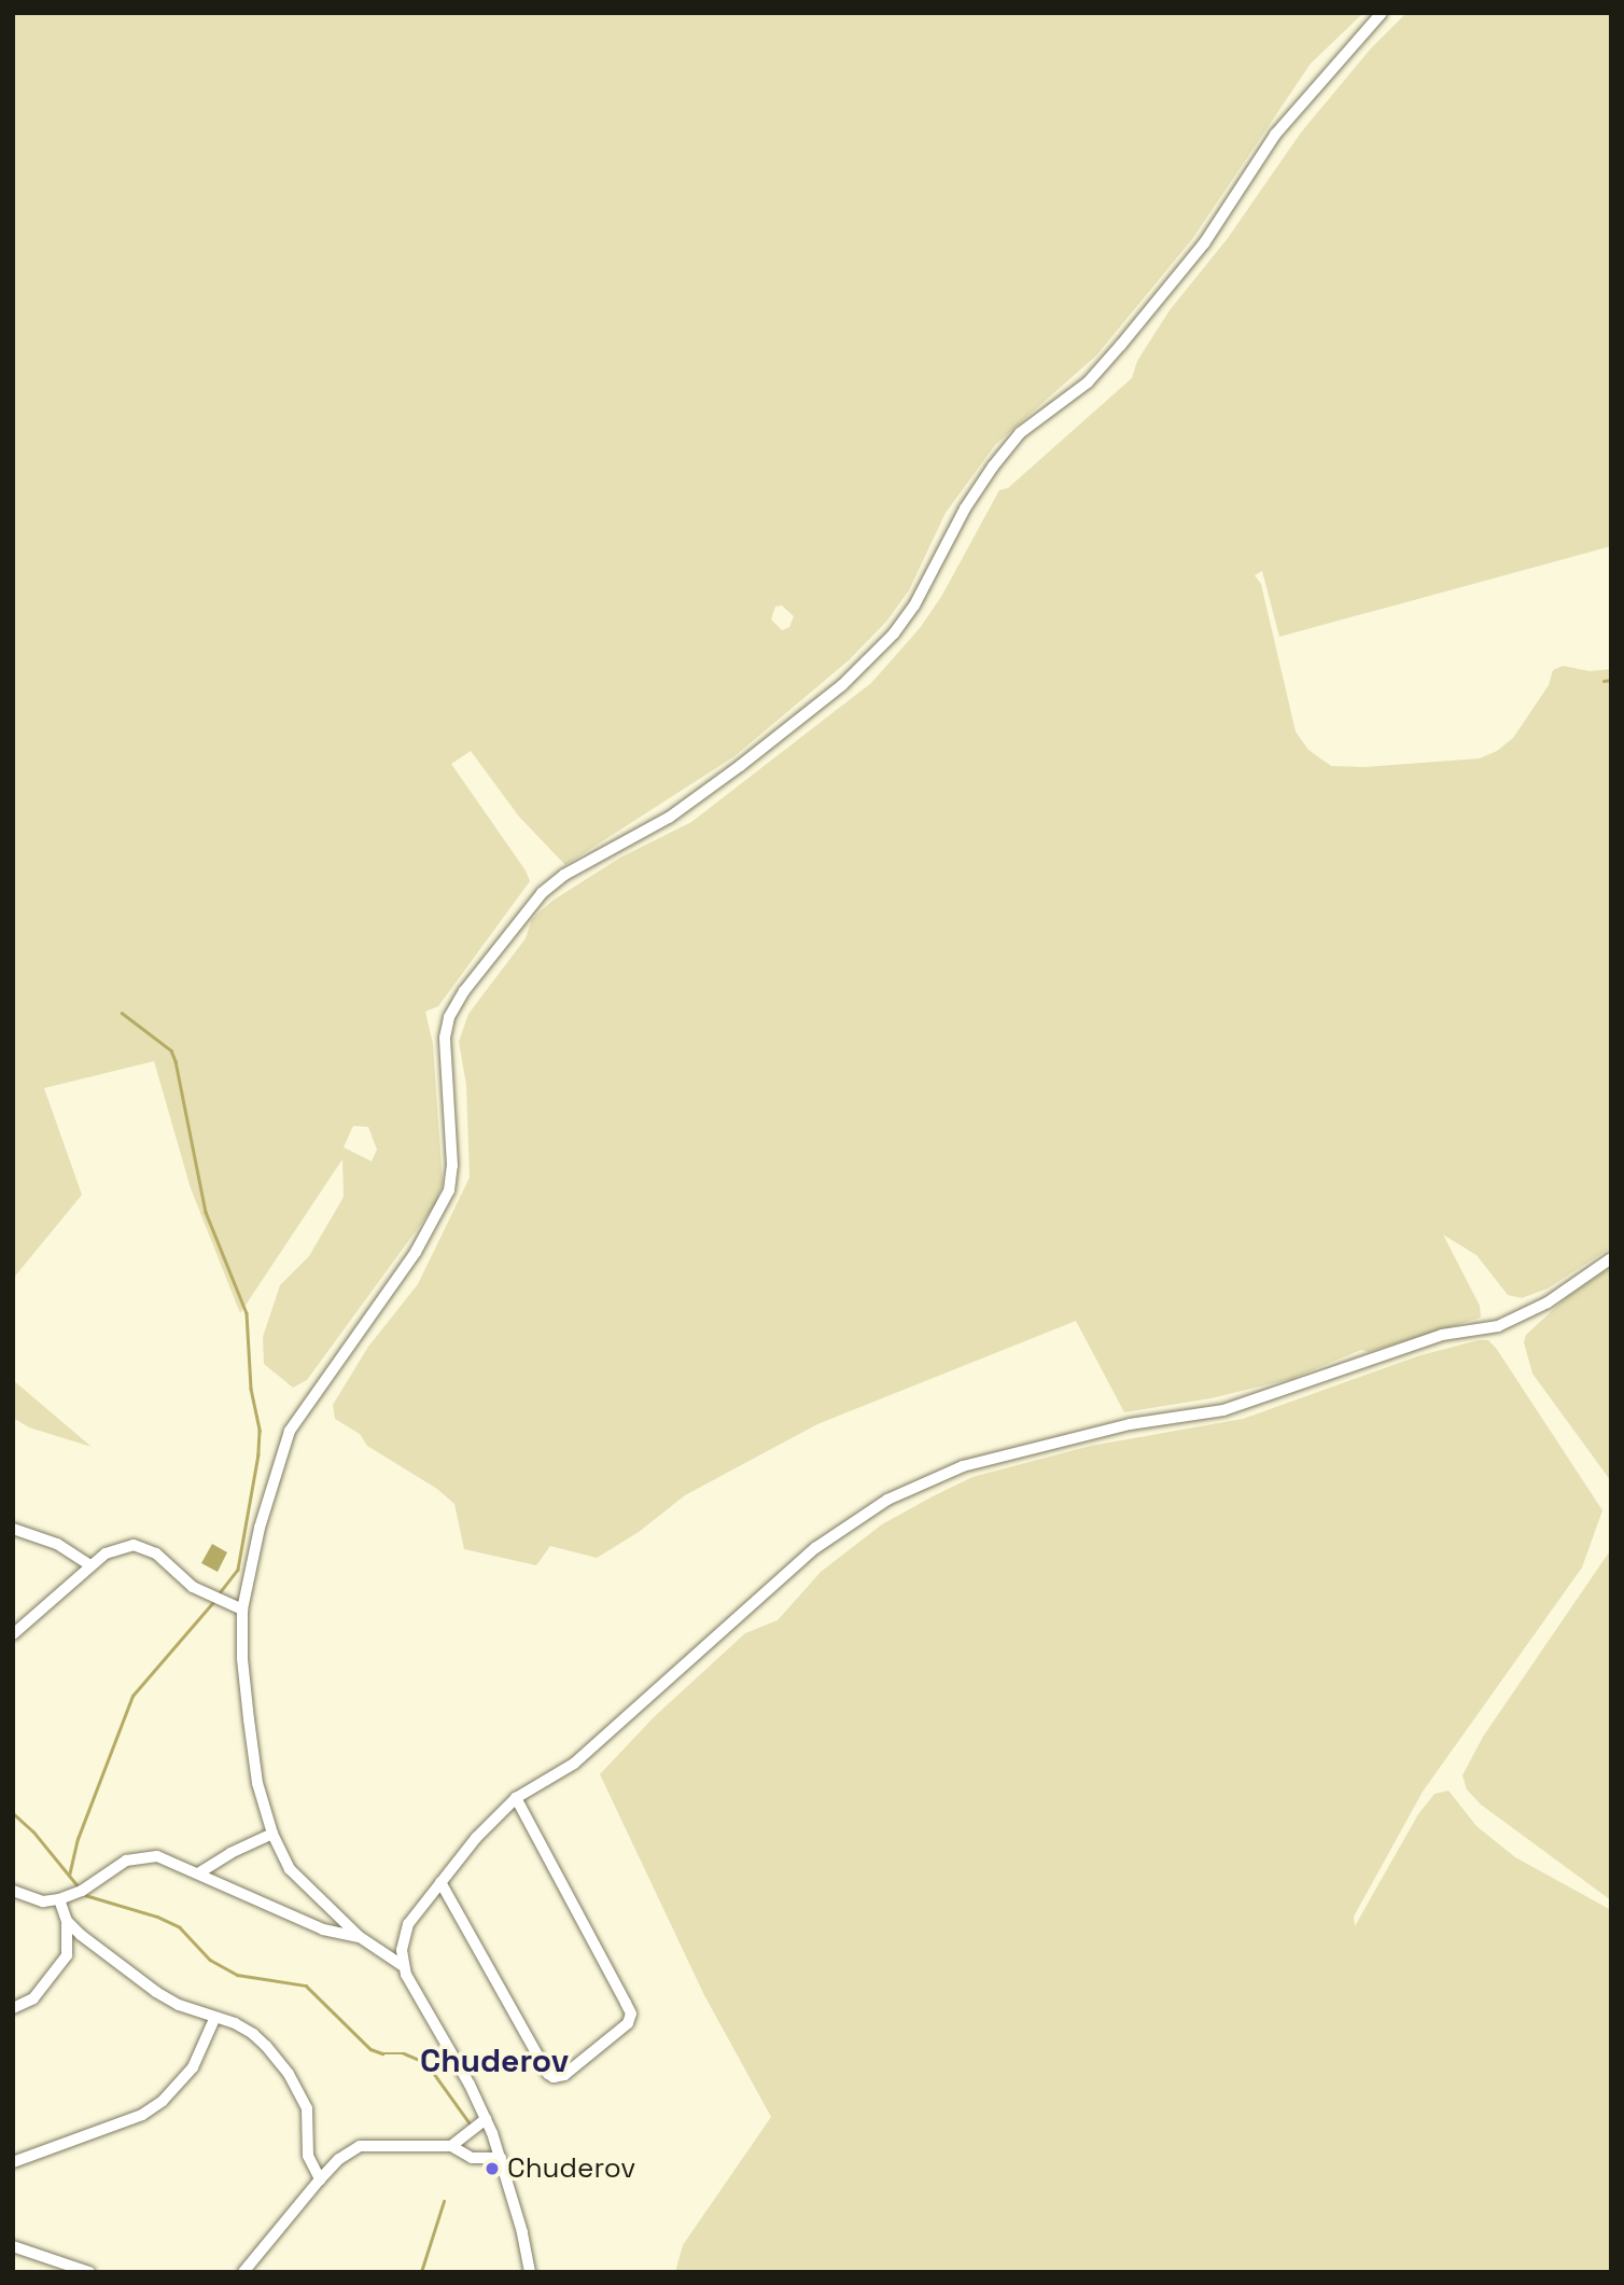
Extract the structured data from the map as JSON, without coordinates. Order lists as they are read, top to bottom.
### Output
{
  "districts": ["Chuderov"],
  "places": ["Chuderov"]
}
